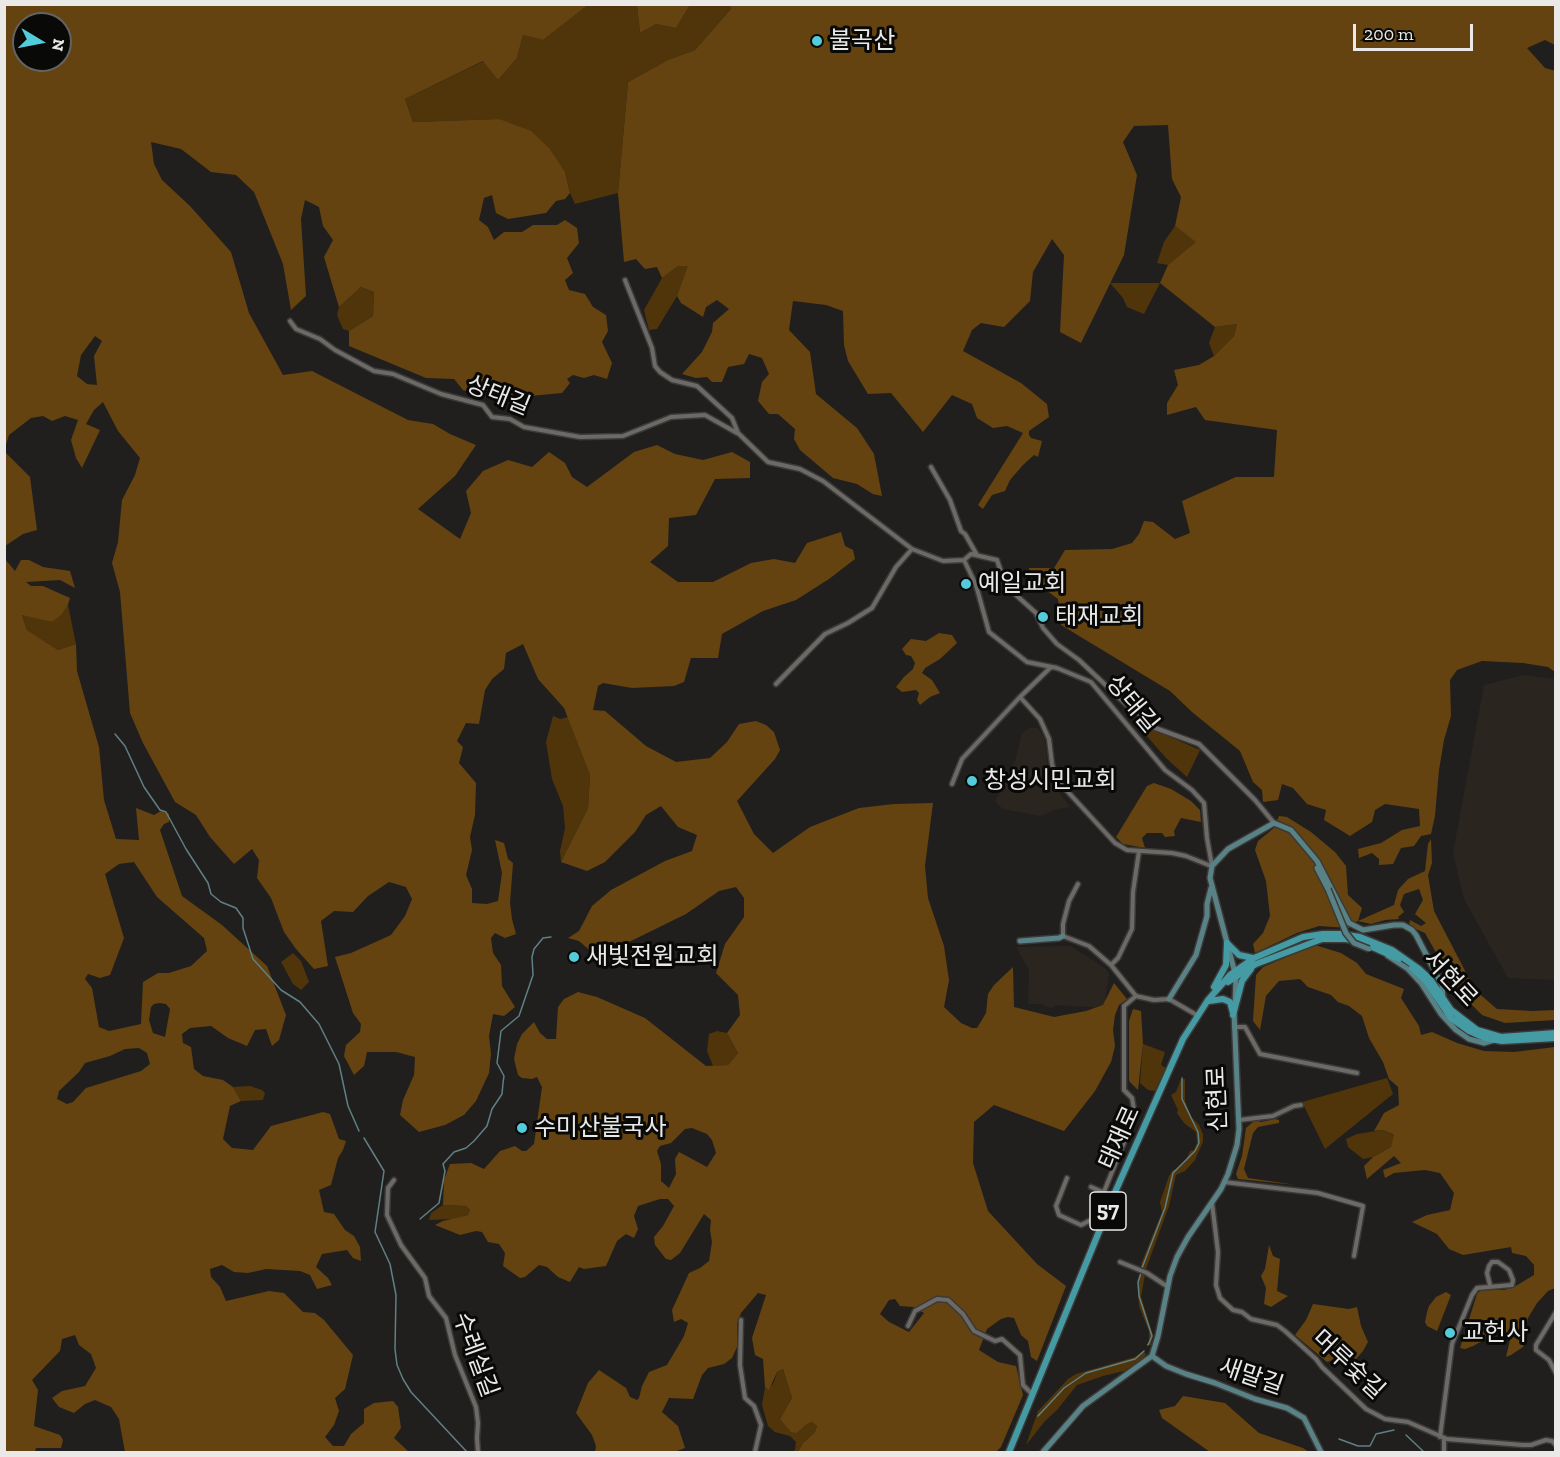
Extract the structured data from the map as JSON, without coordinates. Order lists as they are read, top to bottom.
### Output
{
  "streets": {
    "main road": [
      "서현로",
      "신현로",
      "태재로",
      "57",
      "새말길"
    ],
    "street": ["상태길", "수레실길", "머루숯길"]
  },
  "crossings": [
    ["상태길", "신현로"],
    ["서현로", "신현로"],
    ["서현로", "태재로"],
    ["신현로", "머루숯길"],
    ["신현로", "새말길"]
  ],
  "places": [
    "불곡산",
    "예일교회",
    "태재교회",
    "창성시민교회",
    "새빛전원교회",
    "수미산불국사",
    "교헌사"
  ],
  "scale_bar": "200 m",
  "north": "right"
}
